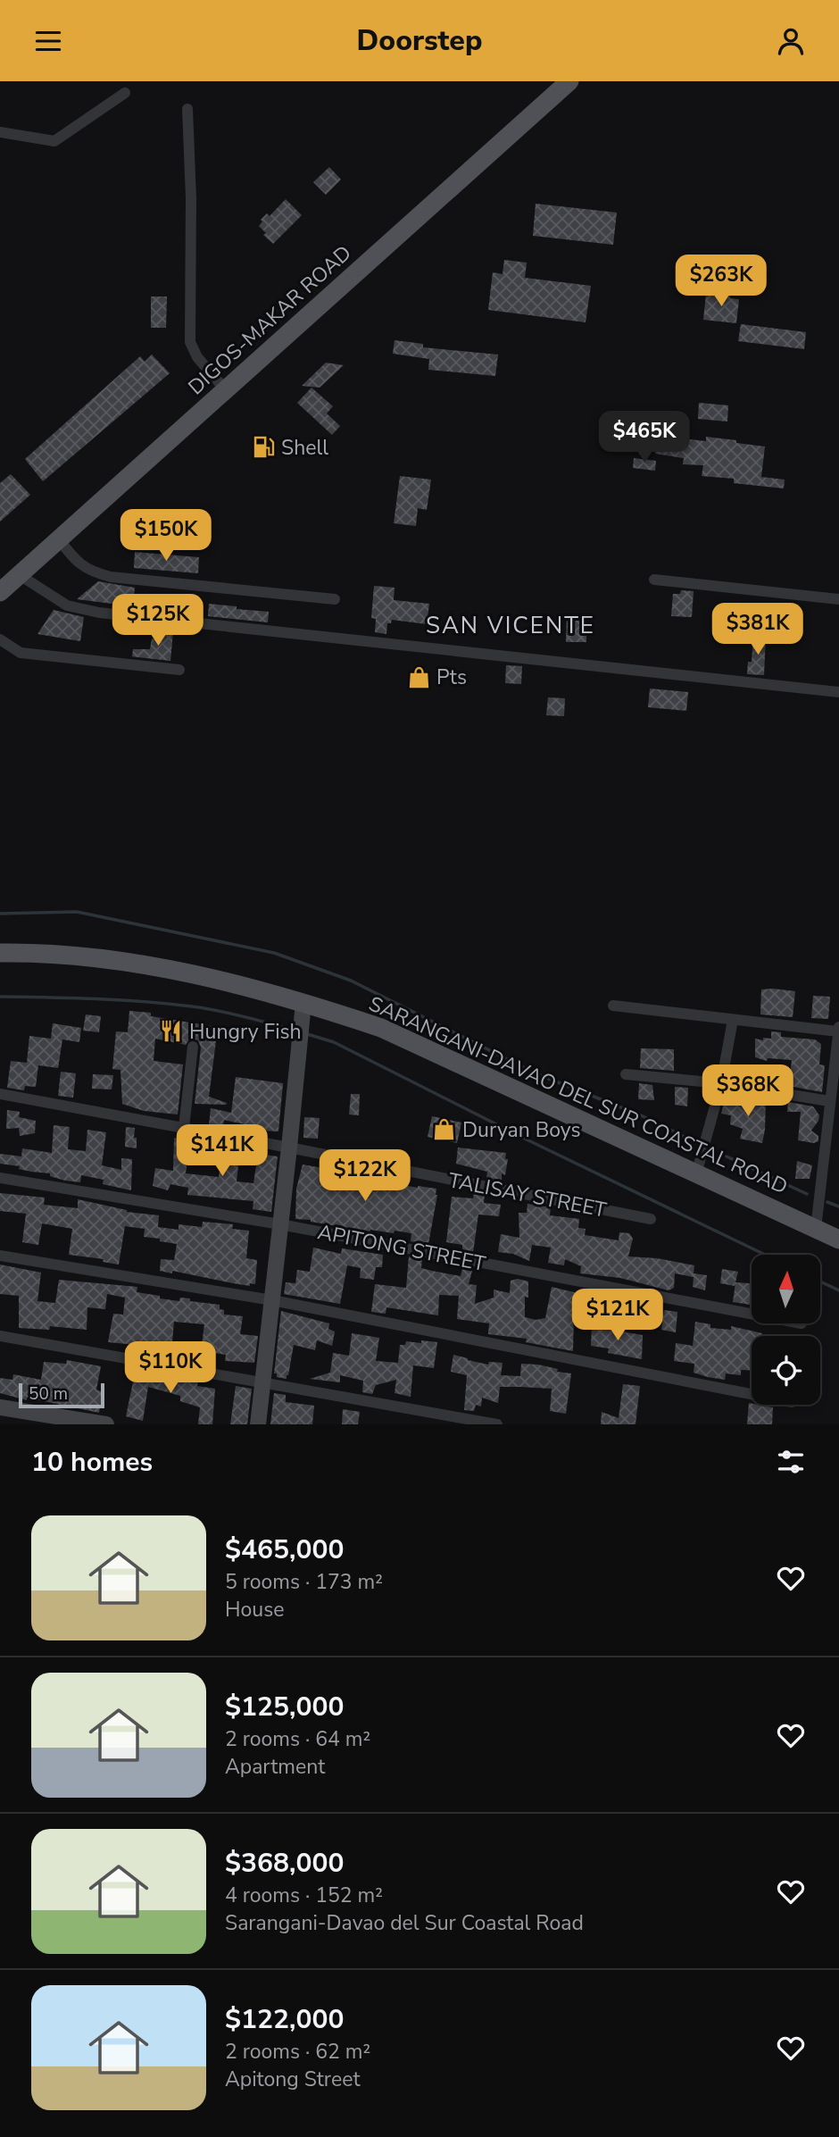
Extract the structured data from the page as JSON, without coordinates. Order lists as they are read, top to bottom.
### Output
{
  "streets": {
    "main road": ["DIGOS-MAKAR ROAD", "SARANGANI-DAVAO DEL SUR COASTAL ROAD"],
    "street": ["TALISAY STREET", "APITONG STREET"]
  },
  "districts": ["SAN VICENTE"],
  "places": {
    "fuel station": ["Shell"],
    "shop": ["Pts", "Duryan Boys"],
    "restaurant": ["Hungry Fish"]
  },
  "scale_bar": "50 m",
  "north": "top",
  "page": {
    "header": "Doorstep",
    "price": [
      "$263K",
      "$465K",
      "$150K",
      "$125K",
      "$381K",
      "$368K",
      "$141K",
      "$122K",
      "$121K",
      "$110K"
    ],
    "scale": "50 m",
    "heading": "10 homes",
    "list": [
      {
        "name": "$465,000",
        "note": "5 rooms · 173 m² · House"
      },
      {
        "name": "$125,000",
        "note": "2 rooms · 64 m² · Apartment"
      },
      {
        "name": "$368,000",
        "note": "4 rooms · 152 m² · Sarangani-Davao del Sur Coastal Road"
      },
      {
        "name": "$122,000",
        "note": "2 rooms · 62 m² · Apitong Street"
      }
    ]
  }
}
